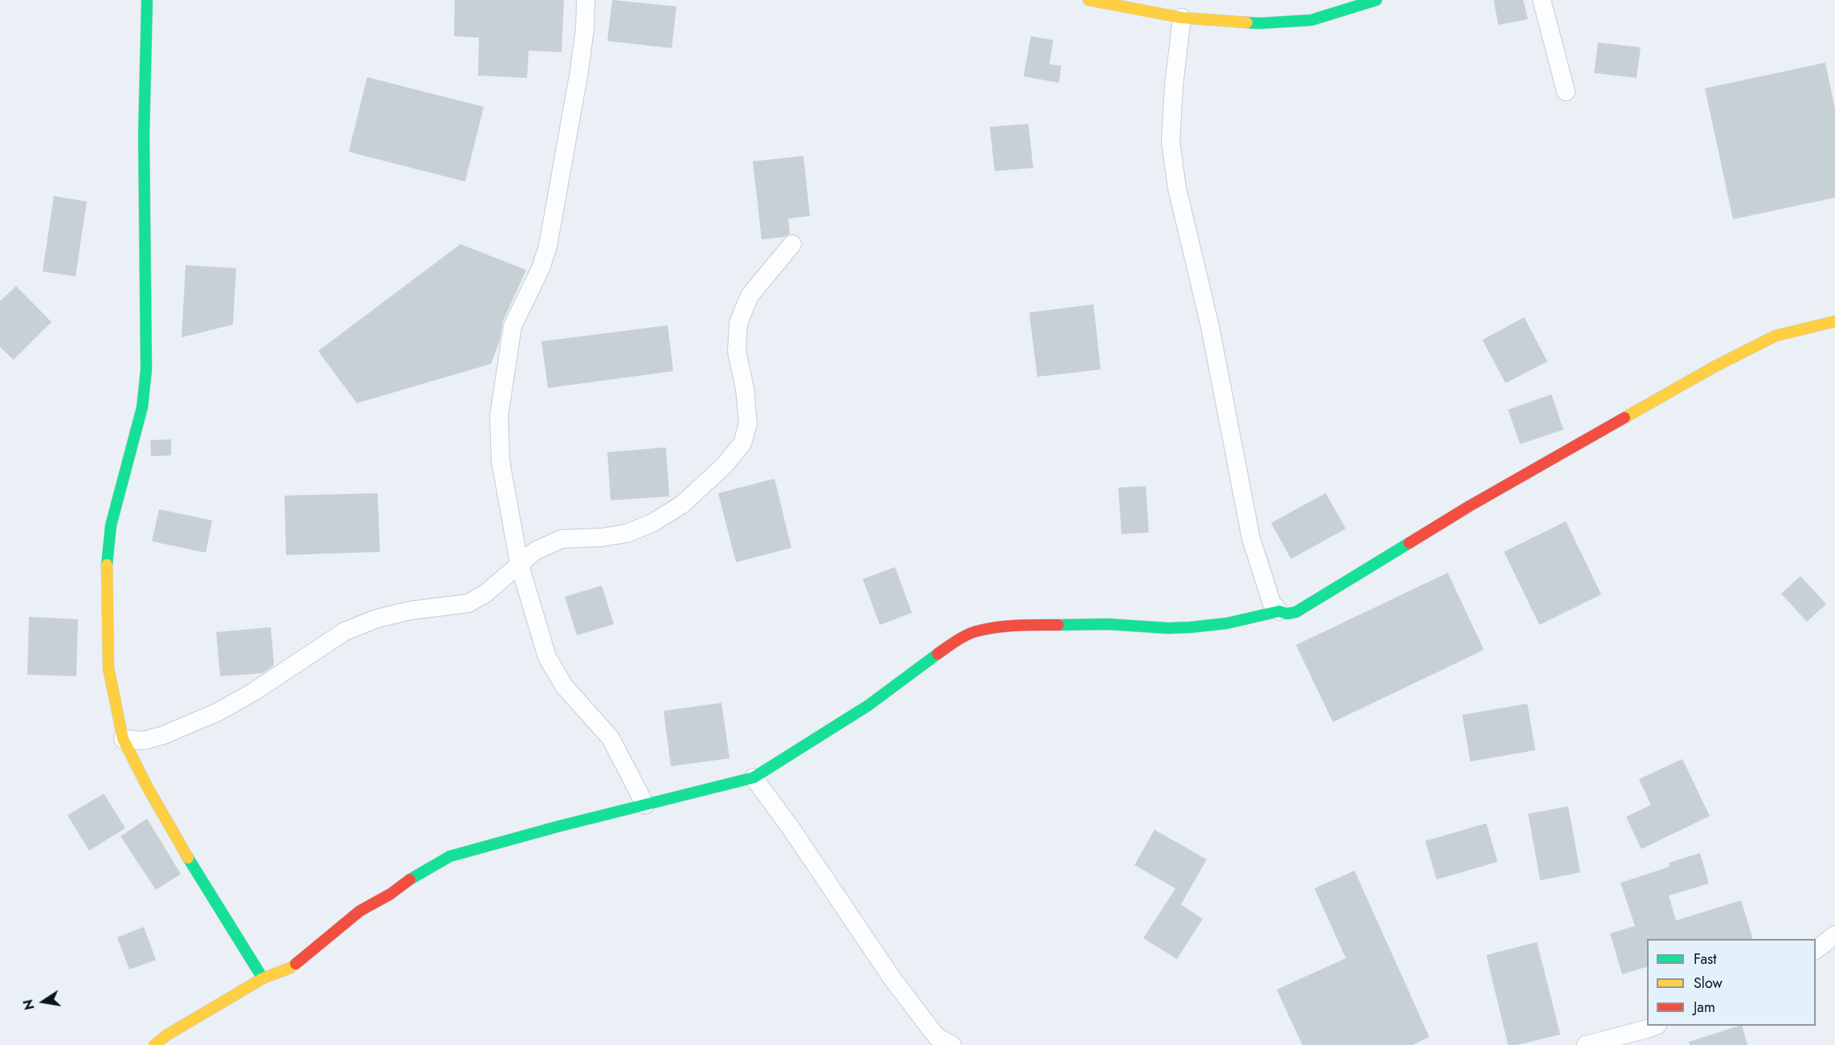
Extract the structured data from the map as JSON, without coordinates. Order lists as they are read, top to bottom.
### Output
{
  "legend": ["Fast", "Slow", "Jam"],
  "north": "left"
}
